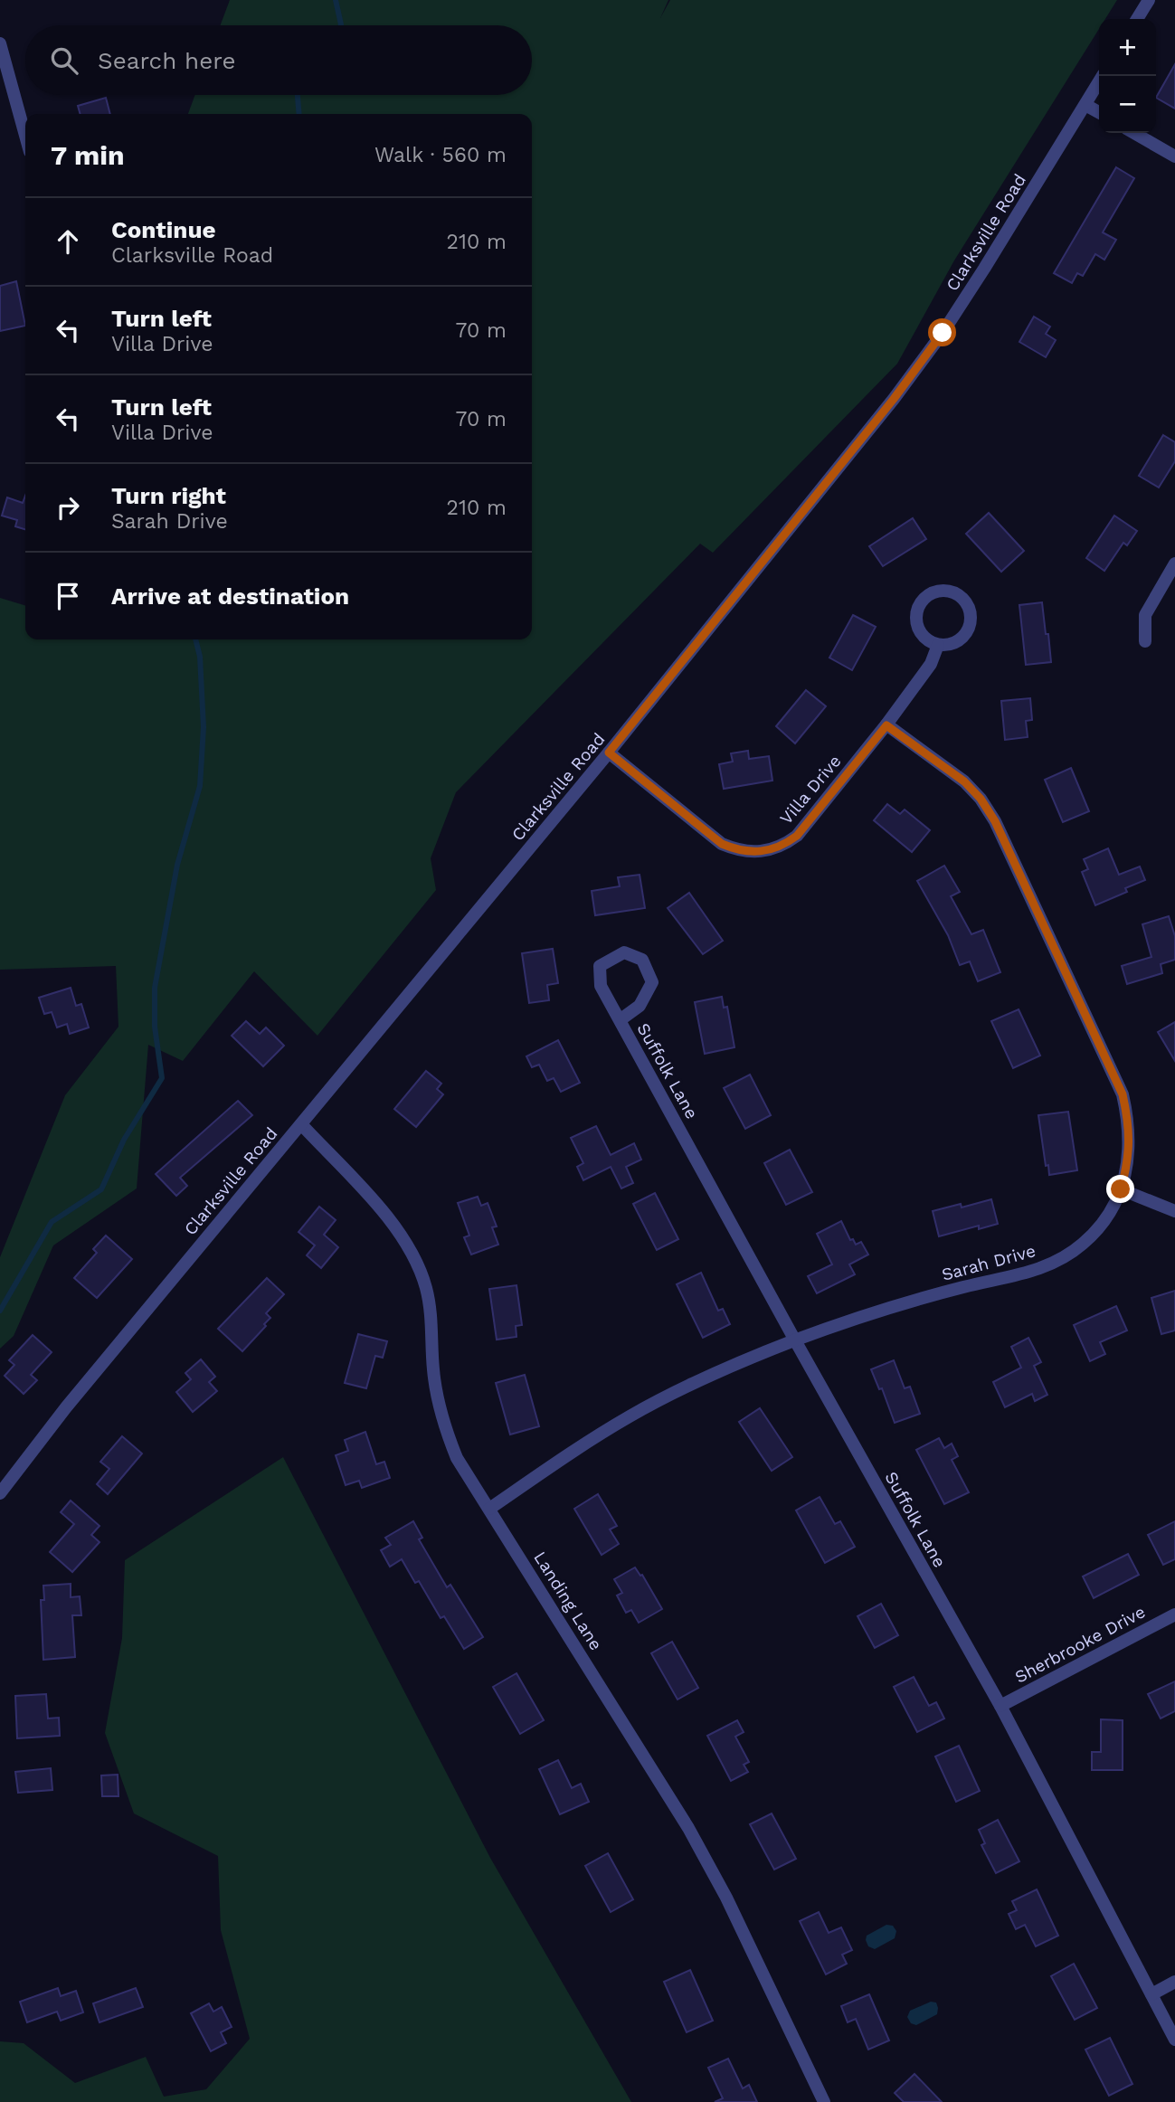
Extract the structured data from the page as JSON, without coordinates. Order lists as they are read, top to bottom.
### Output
{
  "streets": {
    "street": [
      "Clarksville Road",
      "Villa Drive",
      "Suffolk Lane",
      "Sarah Drive",
      "Landing Lane",
      "Sherbrooke Drive"
    ]
  },
  "crossings": [
    ["Clarksville Road", "Villa Drive"],
    ["Clarksville Road", "Landing Lane"],
    ["Villa Drive", "Sarah Drive"],
    ["Suffolk Lane", "Sarah Drive"],
    ["Suffolk Lane", "Sherbrooke Drive"],
    ["Sarah Drive", "Landing Lane"]
  ],
  "page": {
    "map_buttons": ["+", "−"],
    "search": "Search here",
    "heading": ["7 min", "Walk · 560 m"],
    "list": [
      ["Continue", "Clarksville Road", "210 m"],
      ["Turn left", "Villa Drive", "70 m"],
      ["Turn left", "Villa Drive", "70 m"],
      ["Turn right", "Sarah Drive", "210 m"],
      "Arrive at destination"
    ]
  }
}
